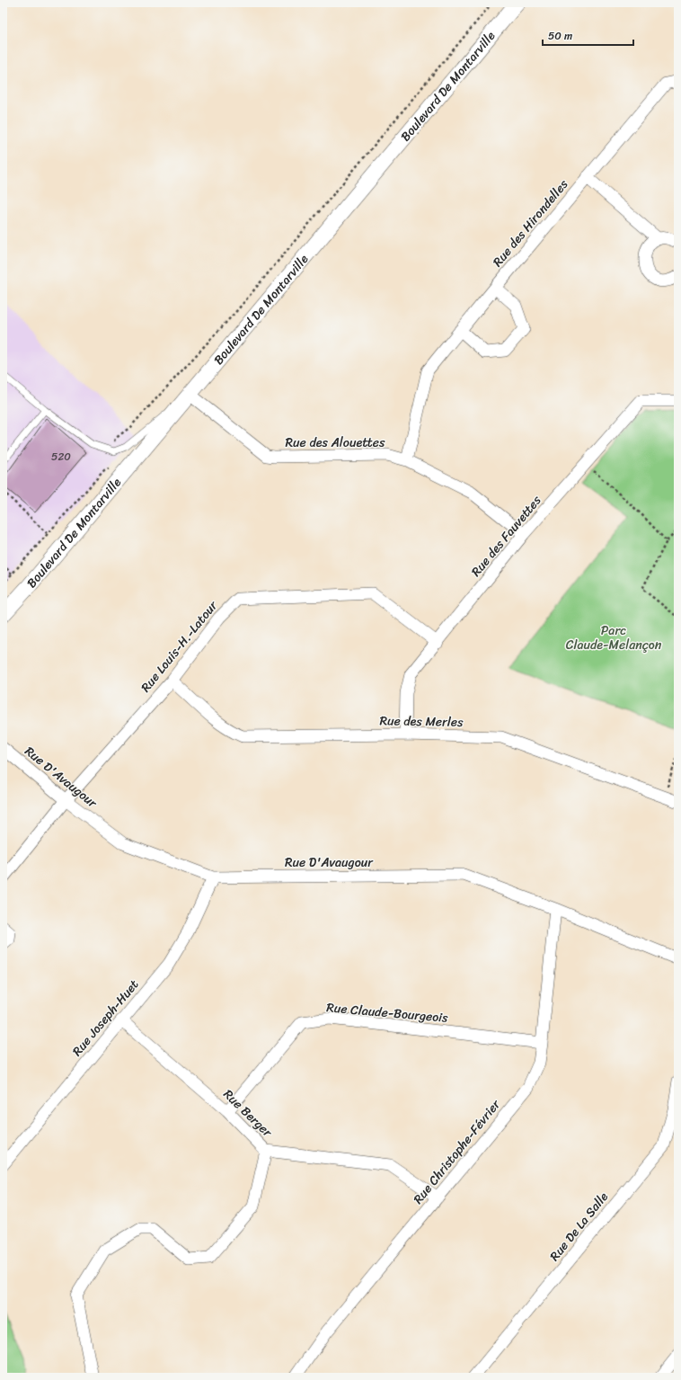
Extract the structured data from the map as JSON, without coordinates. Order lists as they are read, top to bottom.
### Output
{
  "streets": {
    "street": [
      "Boulevard De Montarville",
      "Rue des Hirondelles",
      "Rue des Alouettes",
      "Rue des Fauvettes",
      "Rue Louis-H.-Latour",
      "Rue des Merles",
      "Rue D'Avaugour",
      "Rue Claude-Bourgeois",
      "Rue Joseph-Huet",
      "Rue Berger",
      "Rue Christophe-Février",
      "Rue De La Salle"
    ]
  },
  "crossings": [
    ["Boulevard De Montarville", "Rue des Alouettes"],
    ["Rue des Hirondelles", "Rue des Alouettes"],
    ["Rue des Alouettes", "Rue des Fauvettes"],
    ["Rue des Fauvettes", "Rue Louis-H.-Latour"],
    ["Rue des Fauvettes", "Rue des Merles"],
    ["Rue Louis-H.-Latour", "Rue des Merles"],
    ["Rue Louis-H.-Latour", "Rue D'Avaugour"],
    ["Rue D'Avaugour", "Rue Joseph-Huet"],
    ["Rue D'Avaugour", "Rue Christophe-Février"],
    ["Rue Claude-Bourgeois", "Rue Berger"],
    ["Rue Claude-Bourgeois", "Rue Christophe-Février"],
    ["Rue Joseph-Huet", "Rue Berger"],
    ["Rue Berger", "Rue Christophe-Février"]
  ],
  "parks": ["Parc Claude-Melançon"],
  "house_numbers": ["520"],
  "scale_bar": "50 m"
}
